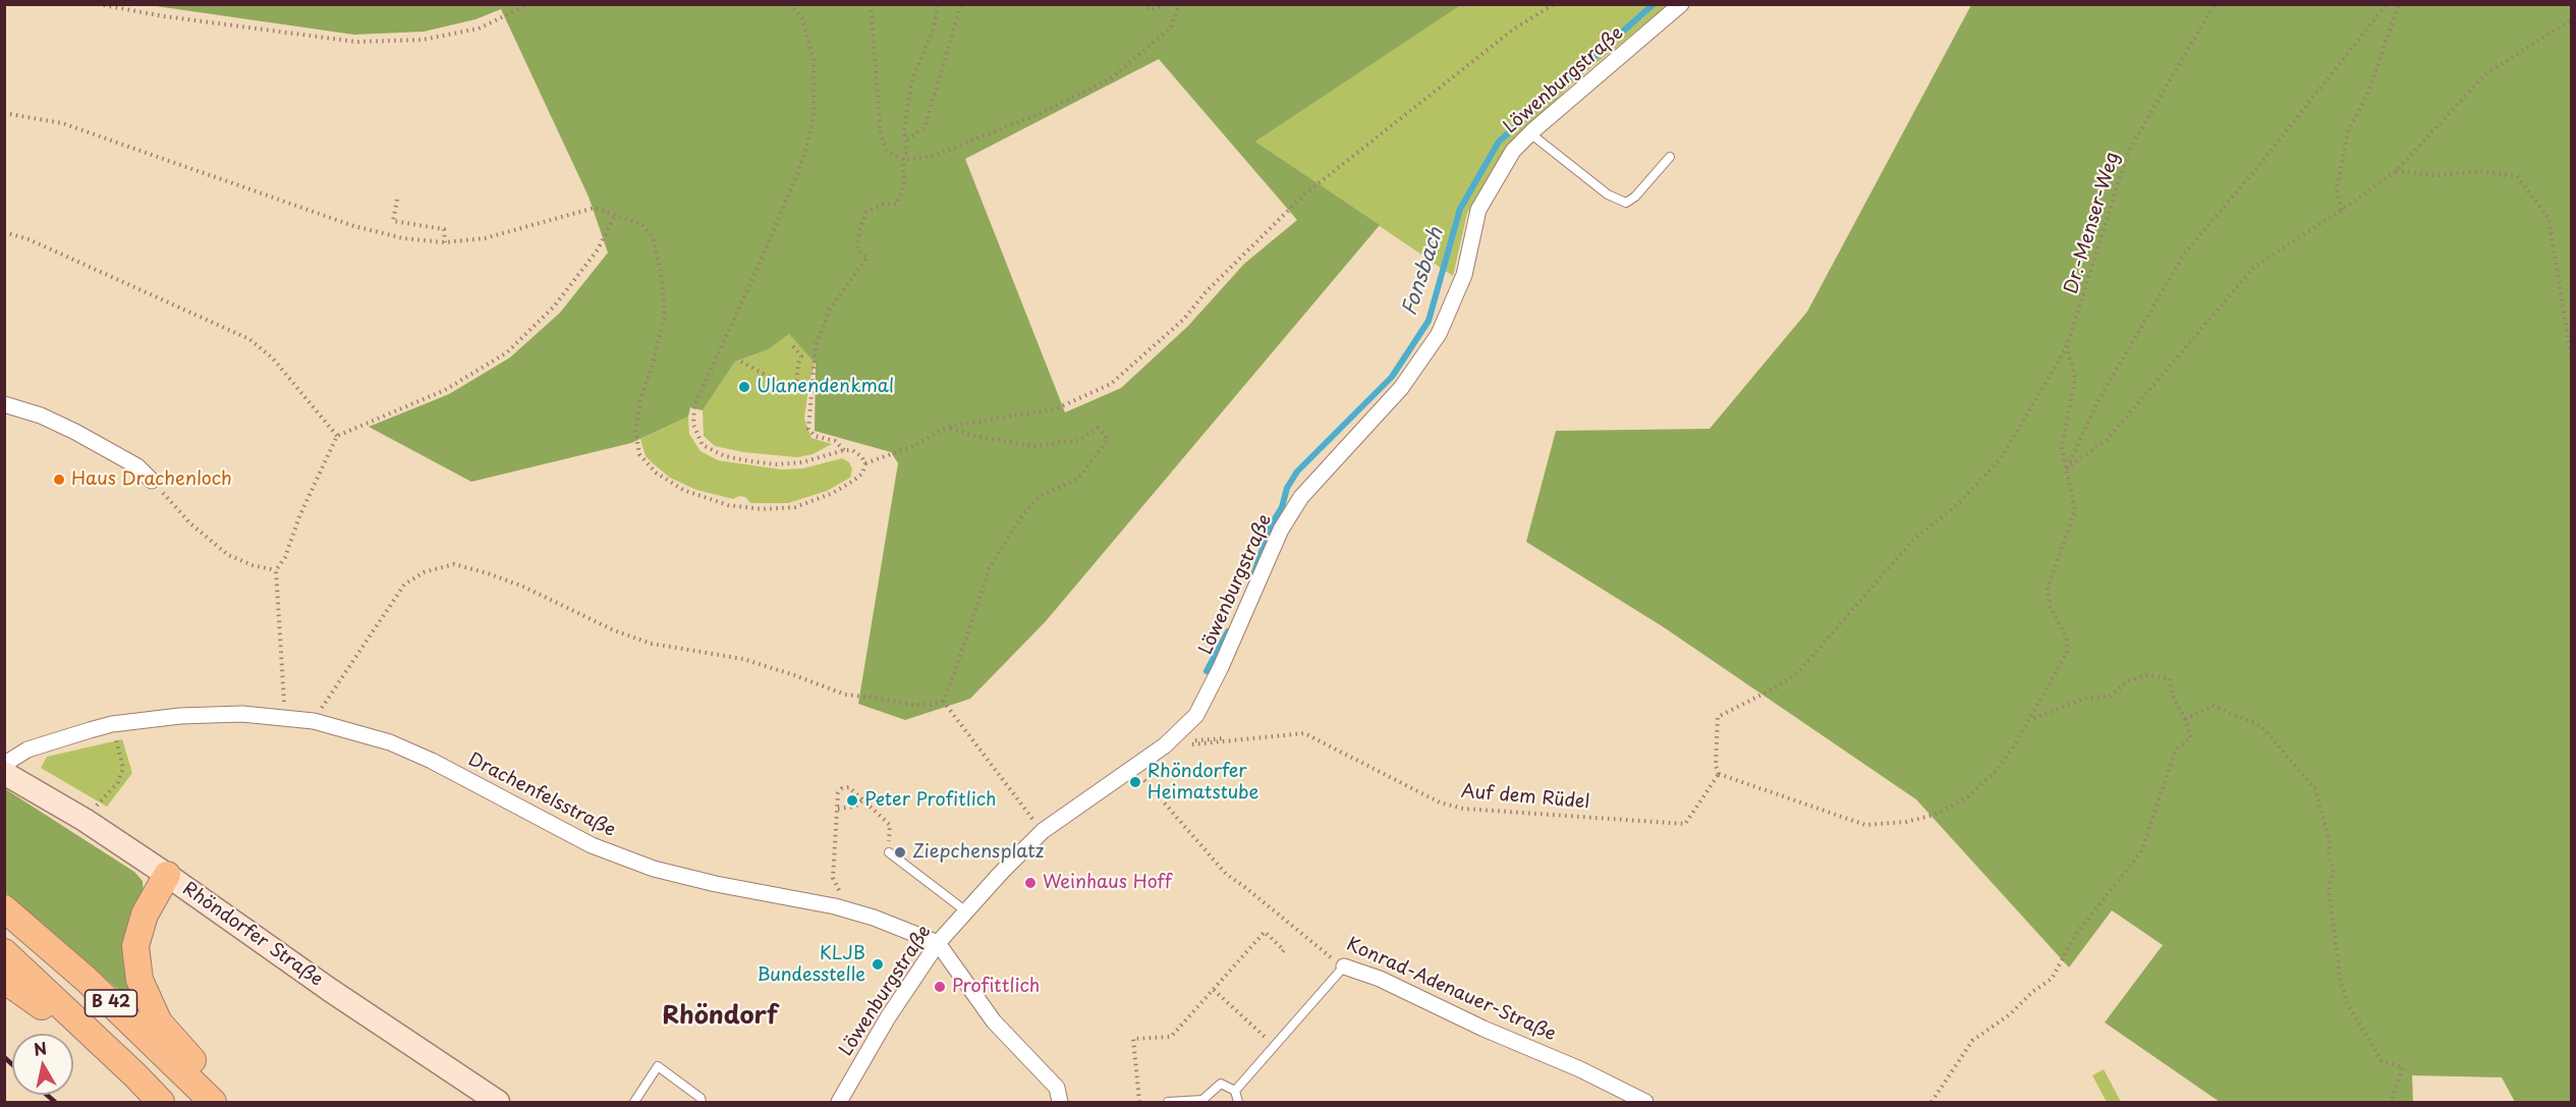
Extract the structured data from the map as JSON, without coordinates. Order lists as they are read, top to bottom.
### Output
{
  "streets": {
    "highway": ["B 42"],
    "main road": ["Rhöndorfer Straße"],
    "street": ["Löwenburgstraße", "Drachenfelsstraße", "Konrad-Adenauer-Straße"],
    "path": ["Dr.-Menser-Weg", "Auf dem Rüdel"]
  },
  "crossings": [
    ["Löwenburgstraße", "Drachenfelsstraße"],
    ["Löwenburgstraße", "Auf dem Rüdel"],
    ["Dr.-Menser-Weg", "Auf dem Rüdel"],
    ["Rhöndorfer Straße", "B 42"]
  ],
  "districts": ["Rhöndorf"],
  "water": ["Fonsbach"],
  "places": [
    "Ulanendenkmal",
    "Haus Drachenloch",
    "Rhöndorfer Heimatstube",
    "Peter Profitlich",
    "Ziepchensplatz",
    "Weinhaus Hoff",
    "KLJB Bundesstelle",
    "Profittlich"
  ],
  "north": "top"
}
